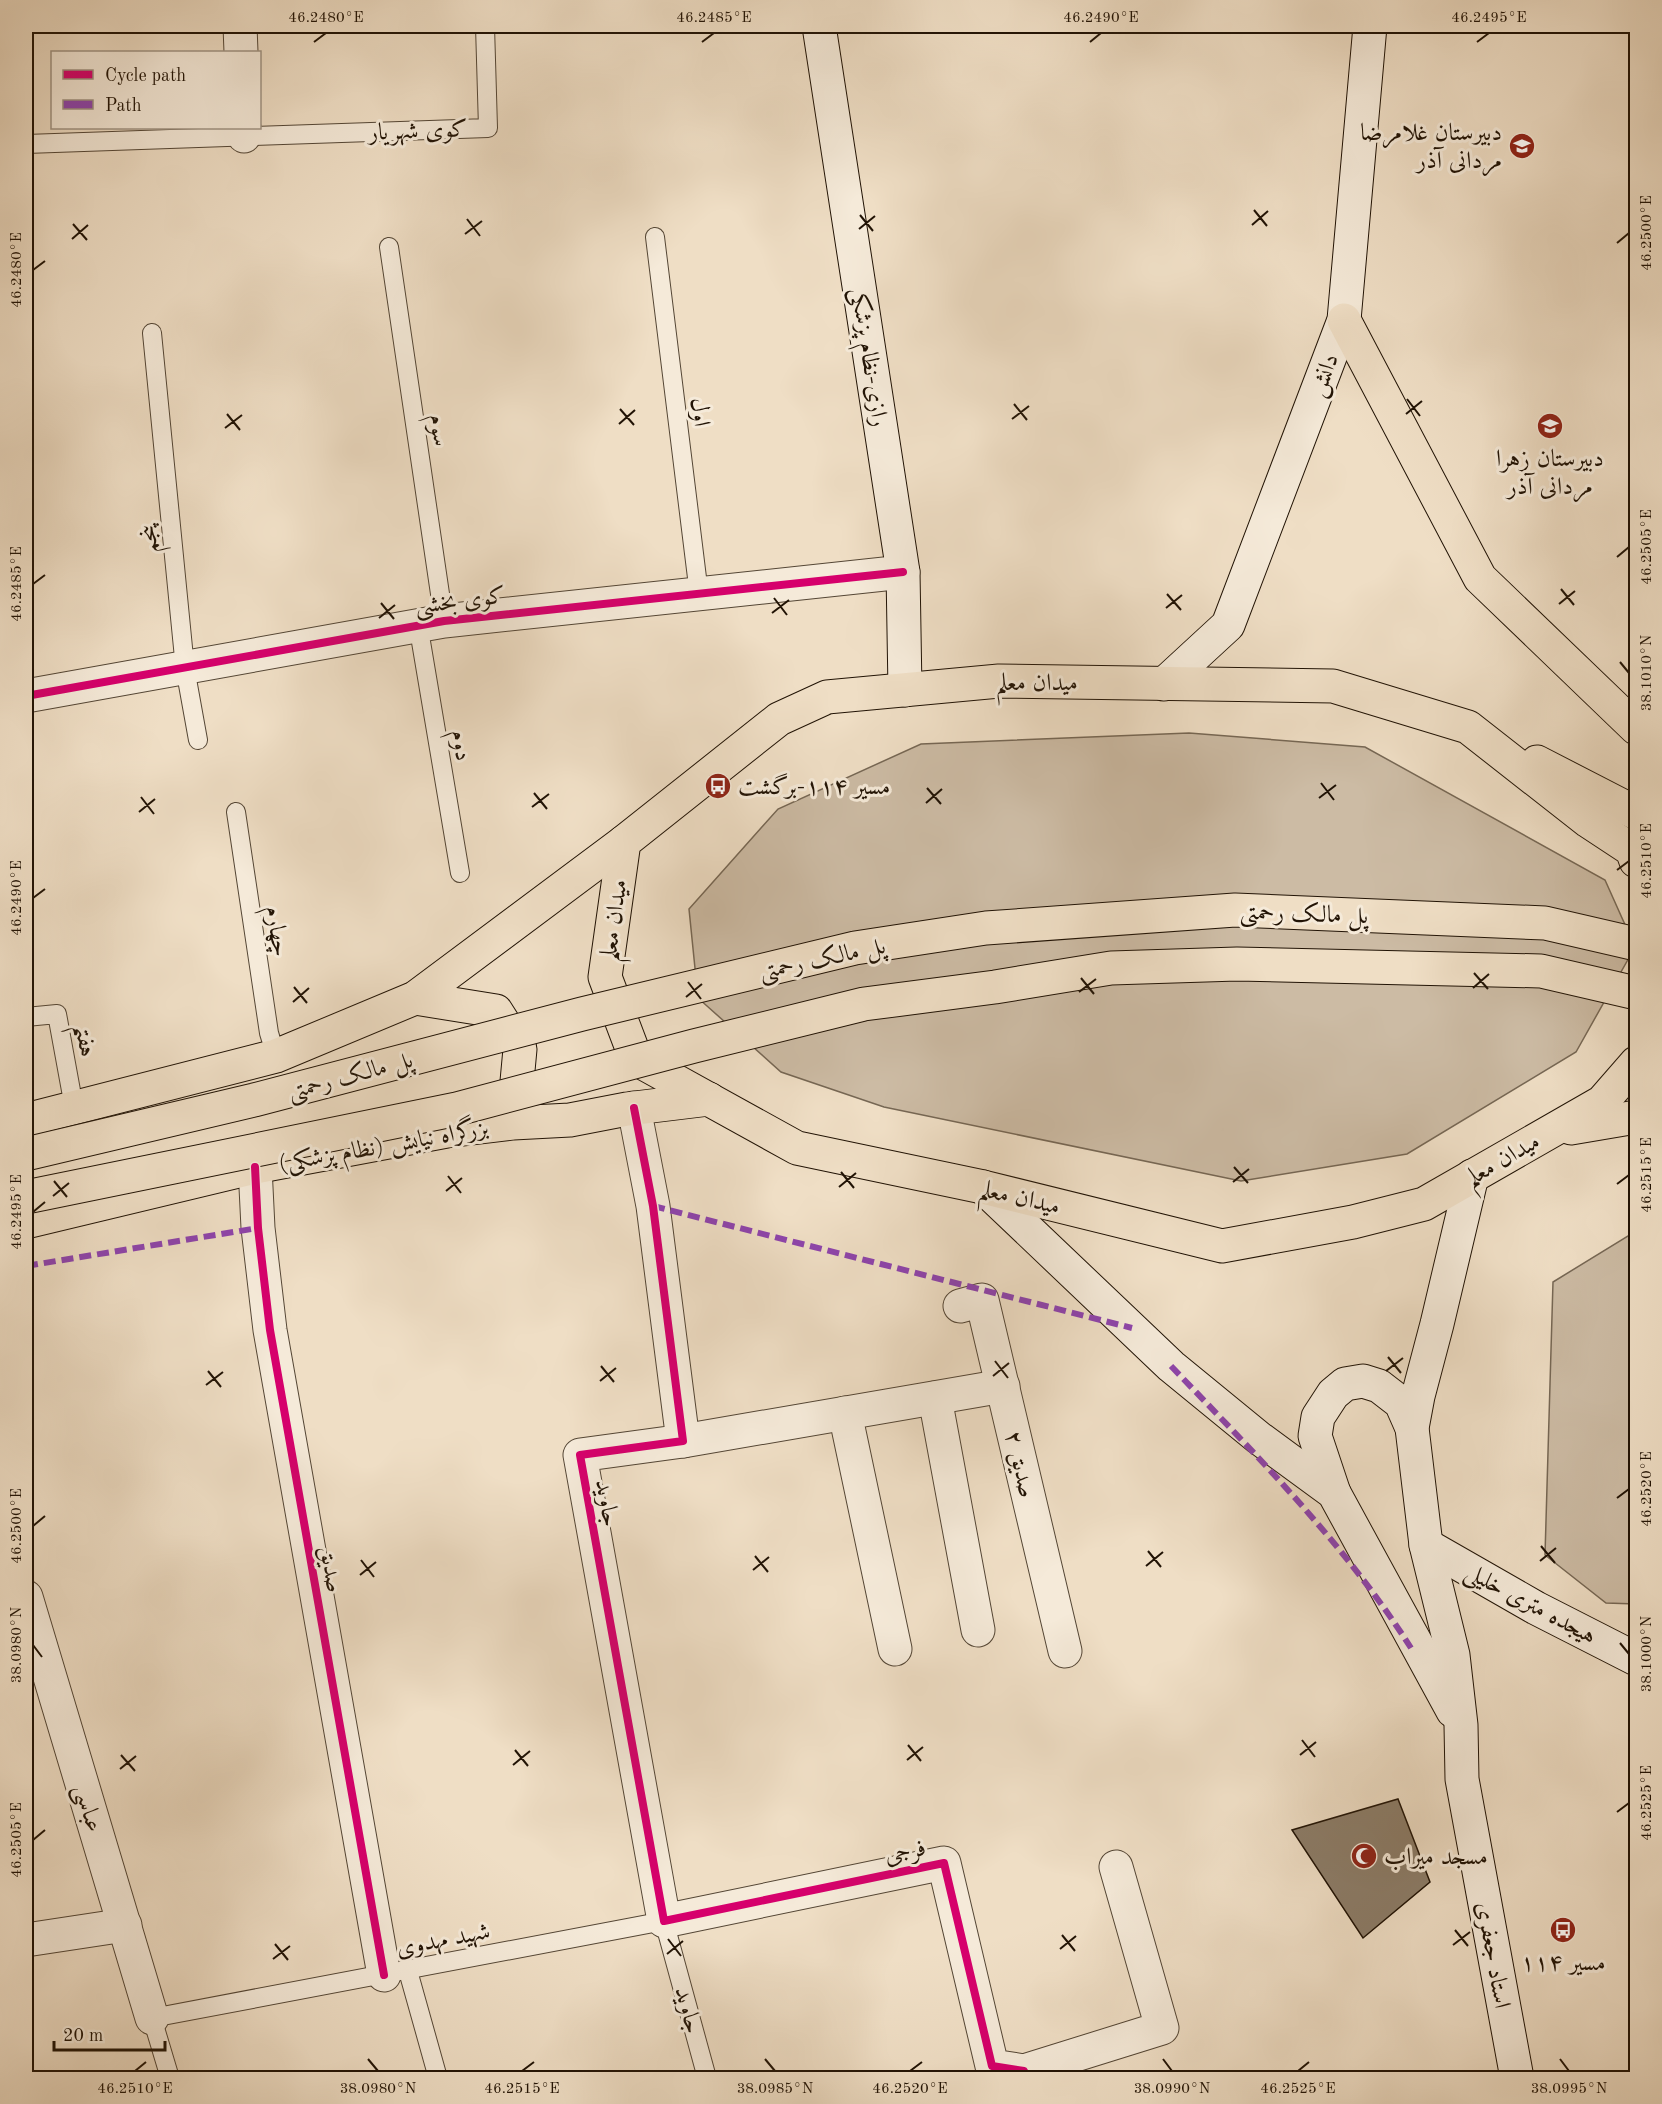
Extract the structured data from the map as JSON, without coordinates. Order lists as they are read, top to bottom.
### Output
{
  "streets": {
    "highway": ["میدان معلم", "پل مالک رحمتی", "بزرگراه نیایش (نظام پزشکی)"],
    "street": [
      "رازی-نظام پزشکی",
      "دانش",
      "کوی بخشی",
      "صدیق ۲",
      "جاوید",
      "صدیق",
      "هیجده متری خلیلی",
      "عباسی",
      "فرجی",
      "استاد جعفری"
    ],
    "lane": [
      "کوی شهریار",
      "اول",
      "سوم",
      "پنجم",
      "دوم",
      "چهارم",
      "هفتم",
      "شهید مهدوی"
    ]
  },
  "crossings": [
    ["رازی-نظام پزشکی", "کوی بخشی"],
    ["رازی-نظام پزشکی", "میدان معلم"],
    ["دانش", "میدان معلم"],
    ["اول", "کوی بخشی"],
    ["سوم", "کوی بخشی"],
    ["سوم", "دوم"],
    ["پنجم", "کوی بخشی"],
    ["کوی بخشی", "دوم"],
    ["میدان معلم", "بزرگراه نیایش (نظام پزشکی)"],
    ["بزرگراه نیایش (نظام پزشکی)", "صدیق"],
    ["جاوید", "فرجی"],
    ["جاوید", "شهید مهدوی"],
    ["صدیق", "شهید مهدوی"],
    ["هیجده متری خلیلی", "استاد جعفری"],
    ["عباسی", "شهید مهدوی"],
    ["فرجی", "شهید مهدوی"]
  ],
  "places": {
    "school or university": ["دبیرستان غلامرضا مردانی آذر", "دبیرستان زهرا مردانی آذر"],
    "bus stop": ["مسیر ۱۱۴-برگشت", "مسیر ۱۱۴"],
    "mosque": ["مسجد میراب"]
  },
  "legend": ["Cycle path", "Path"],
  "scale_bar": "20 m",
  "coordinates": [
    "46.2480°E",
    "46.2485°E",
    "46.2490°E",
    "46.2495°E",
    "46.2500°E",
    "46.2505°E",
    "38.1010°N",
    "46.2510°E",
    "46.2515°E",
    "46.2520°E",
    "38.0980°N",
    "38.1000°N",
    "46.2525°E",
    "38.0985°N",
    "38.0990°N",
    "38.0995°N"
  ]
}
